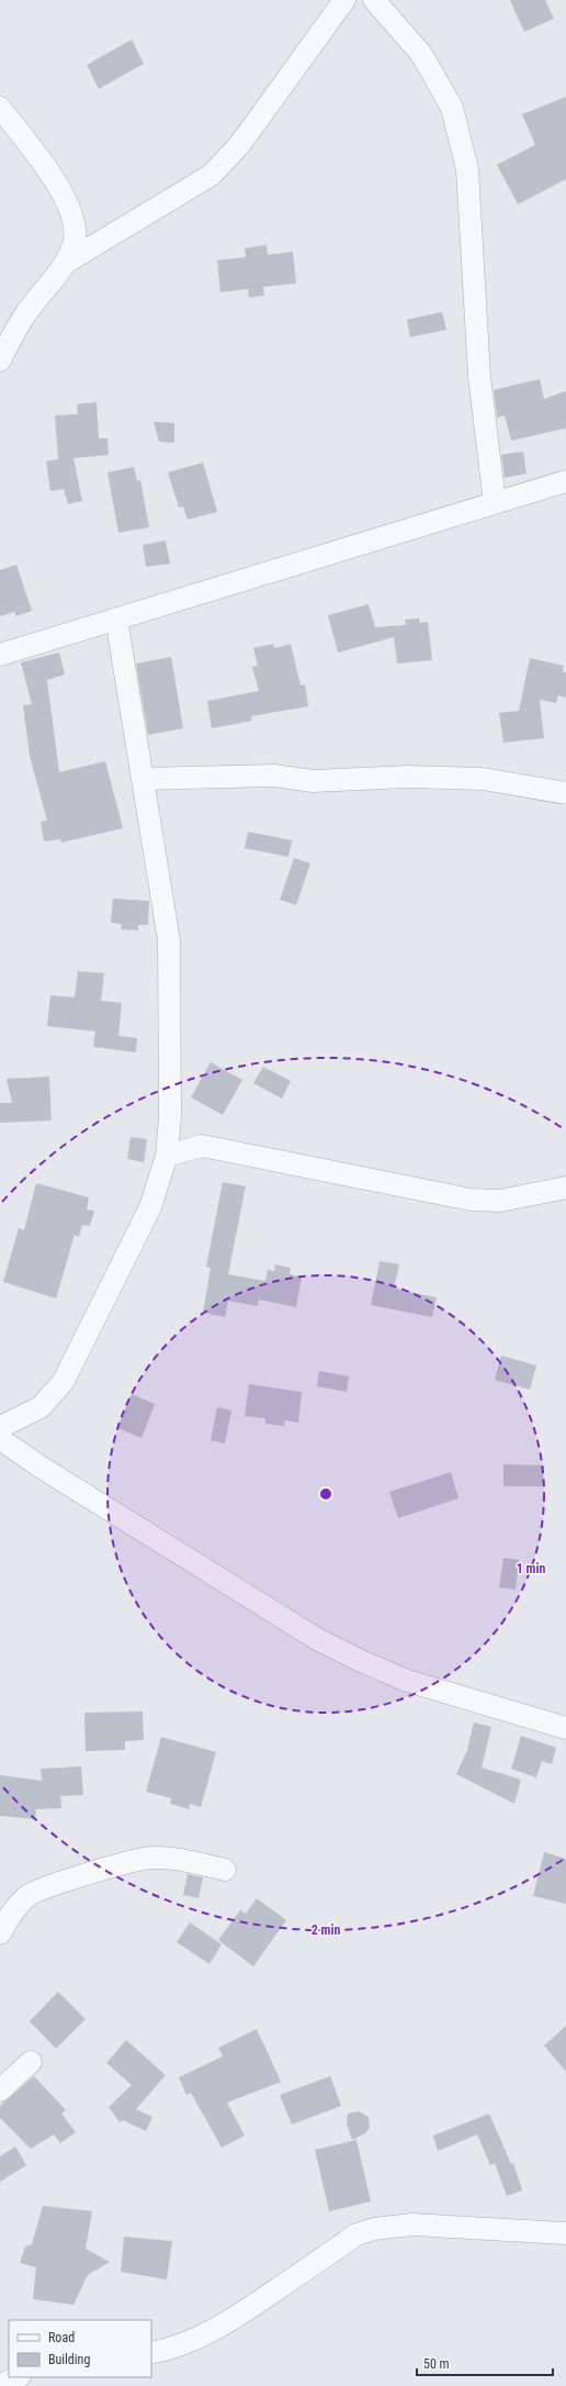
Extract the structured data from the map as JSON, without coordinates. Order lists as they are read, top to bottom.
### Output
{
  "legend": ["Road", "Building"],
  "scale_bar": "50 m",
  "rings": ["1 min", "2 min"]
}
